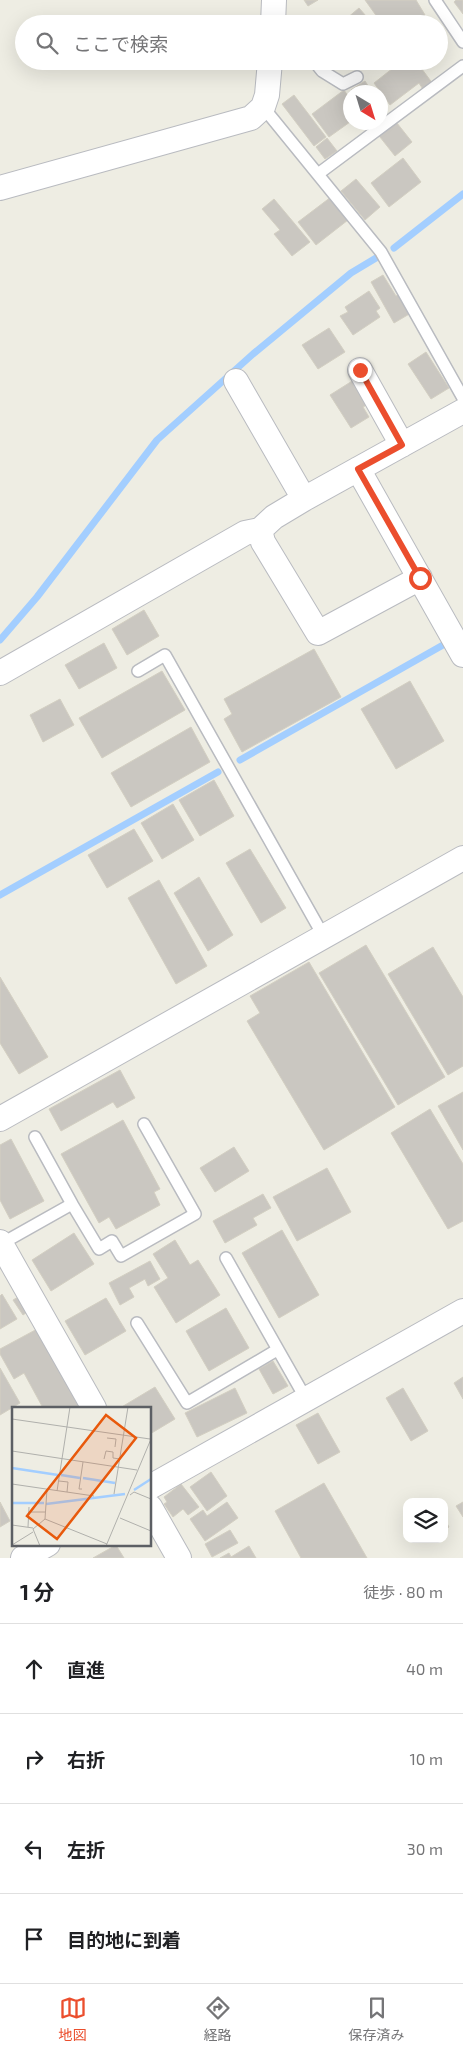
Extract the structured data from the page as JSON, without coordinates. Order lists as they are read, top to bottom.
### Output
{
  "north": "bottom right",
  "page": {
    "search": "ここで検索",
    "heading": ["1 分", "徒歩 · 80 m"],
    "list": [
      ["直進", "40 m"],
      ["右折", "10 m"],
      ["左折", "30 m"],
      "目的地に到着"
    ],
    "nav": ["地図", "経路", "保存済み"]
  }
}
